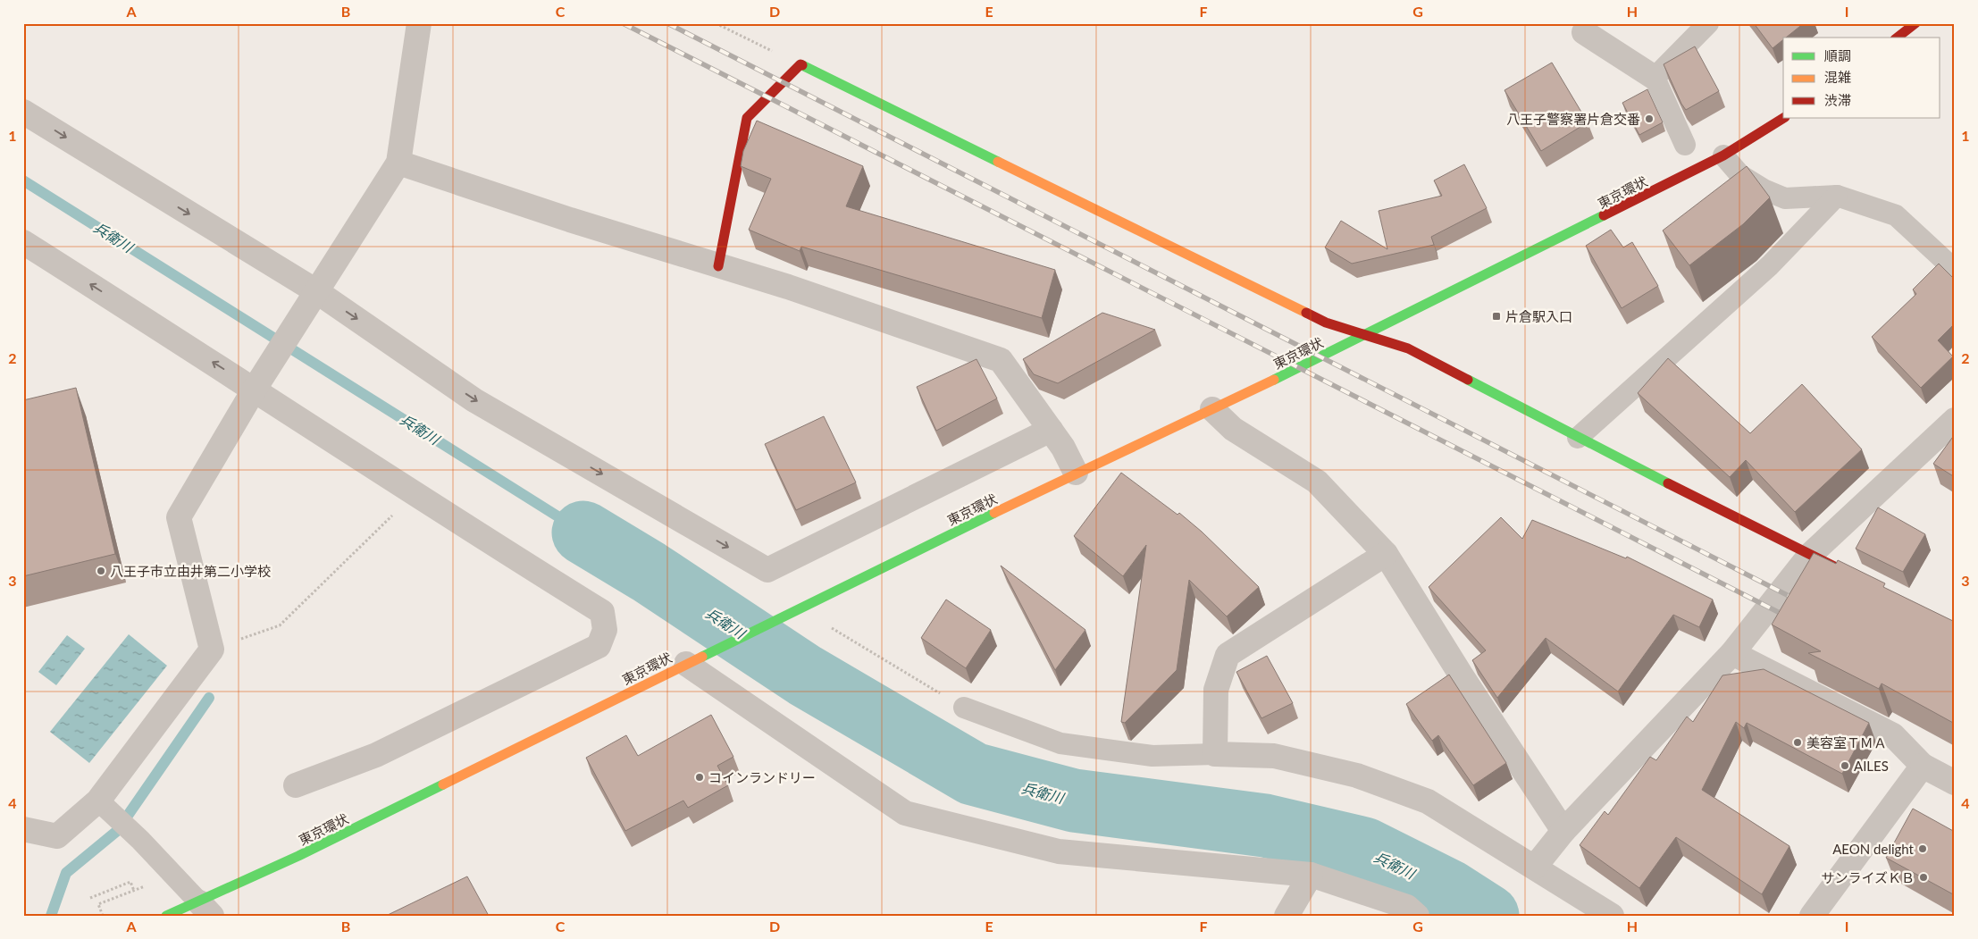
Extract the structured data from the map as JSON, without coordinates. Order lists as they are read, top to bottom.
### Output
{
  "streets": {
    "main road": ["東京環状"]
  },
  "water": ["兵衛川"],
  "places": {
    "other": [
      "八王子警察署片倉交番",
      "八王子市立由井第二小学校",
      "美容室ＴＭＡ",
      "AILES",
      "コインランドリー",
      "AEON delight",
      "サンライズＫＢ"
    ],
    "transit": ["片倉駅入口"]
  },
  "legend": ["順調", "混雑", "渋滞"],
  "grid": {
    "columns": [
      "A",
      "B",
      "C",
      "D",
      "E",
      "F",
      "G",
      "H",
      "I"
    ],
    "rows": [
      "1",
      "2",
      "3",
      "4"
    ]
  }
}
